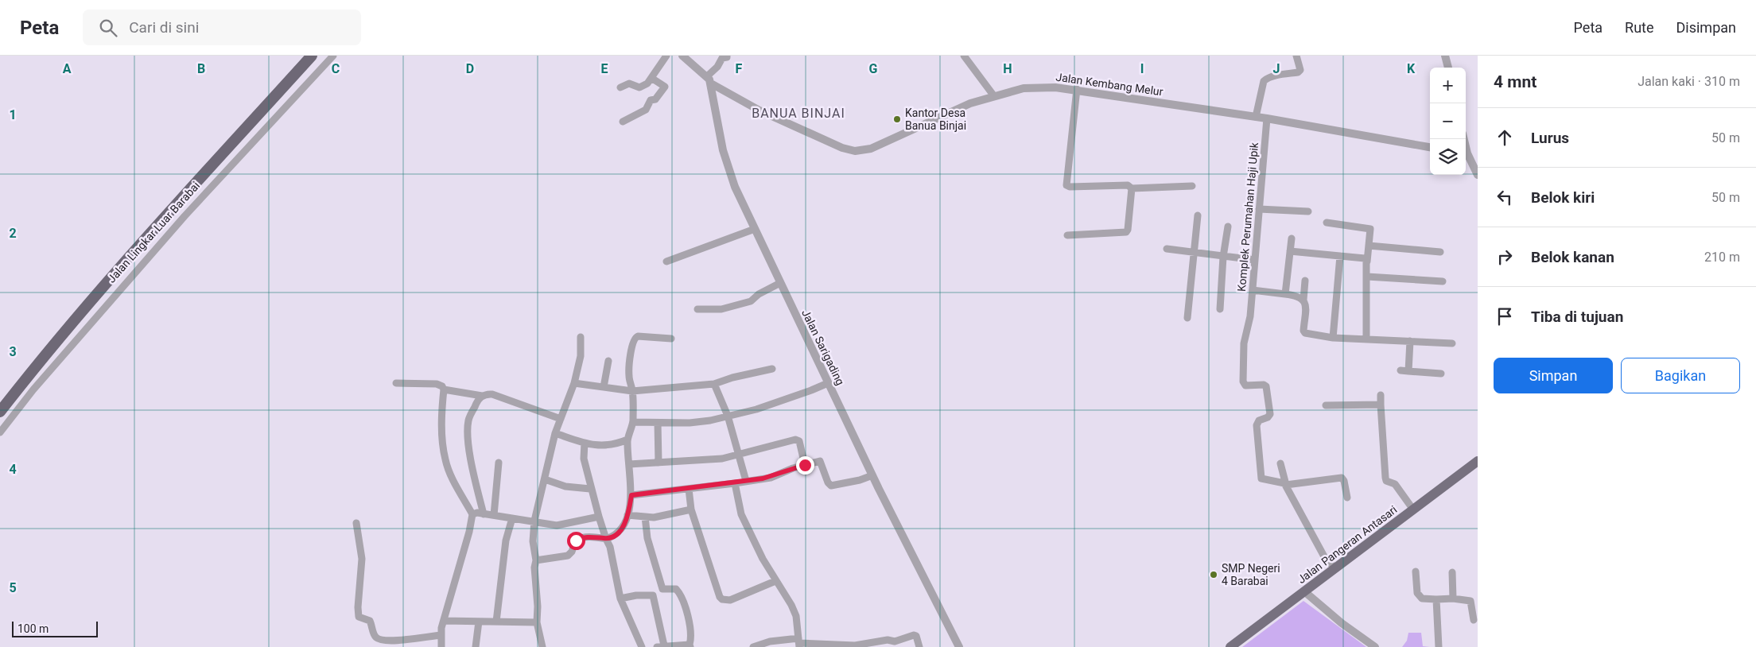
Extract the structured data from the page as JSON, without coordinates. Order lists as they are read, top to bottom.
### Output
{
  "streets": {
    "highway": ["Jalan Lingkar Luar Barabai"],
    "main road": ["Jalan Pangeran Antasari"],
    "street": ["Jalan Kembang Melur", "Komplek Perumahan Haji Upik", "Jalan Sarigading"]
  },
  "crossings": [
    ["Jalan Kembang Melur", "Komplek Perumahan Haji Upik"],
    ["Jalan Kembang Melur", "Jalan Sarigading"]
  ],
  "districts": ["BANUA BINJAI"],
  "places": ["Kantor Desa Banua Binjai", "SMP Negeri 4 Barabai"],
  "scale_bar": "100 m",
  "page": {
    "header": "Peta",
    "search": "Cari di sini",
    "nav": ["Peta", "Rute", "Disimpan"],
    "heading": ["4 mnt", "Jalan kaki · 310 m"],
    "map_buttons": ["+", "−"],
    "list": [
      ["Lurus", "50 m"],
      ["Belok kiri", "50 m"],
      ["Belok kanan", "210 m"],
      "Tiba di tujuan"
    ],
    "buttons": ["Simpan", "Bagikan"],
    "scale": "100 m"
  },
  "grid": {
    "columns": [
      "A",
      "B",
      "C",
      "D",
      "E",
      "F",
      "G",
      "H",
      "I",
      "J",
      "K"
    ],
    "rows": [
      "1",
      "2",
      "3",
      "4",
      "5"
    ]
  }
}
